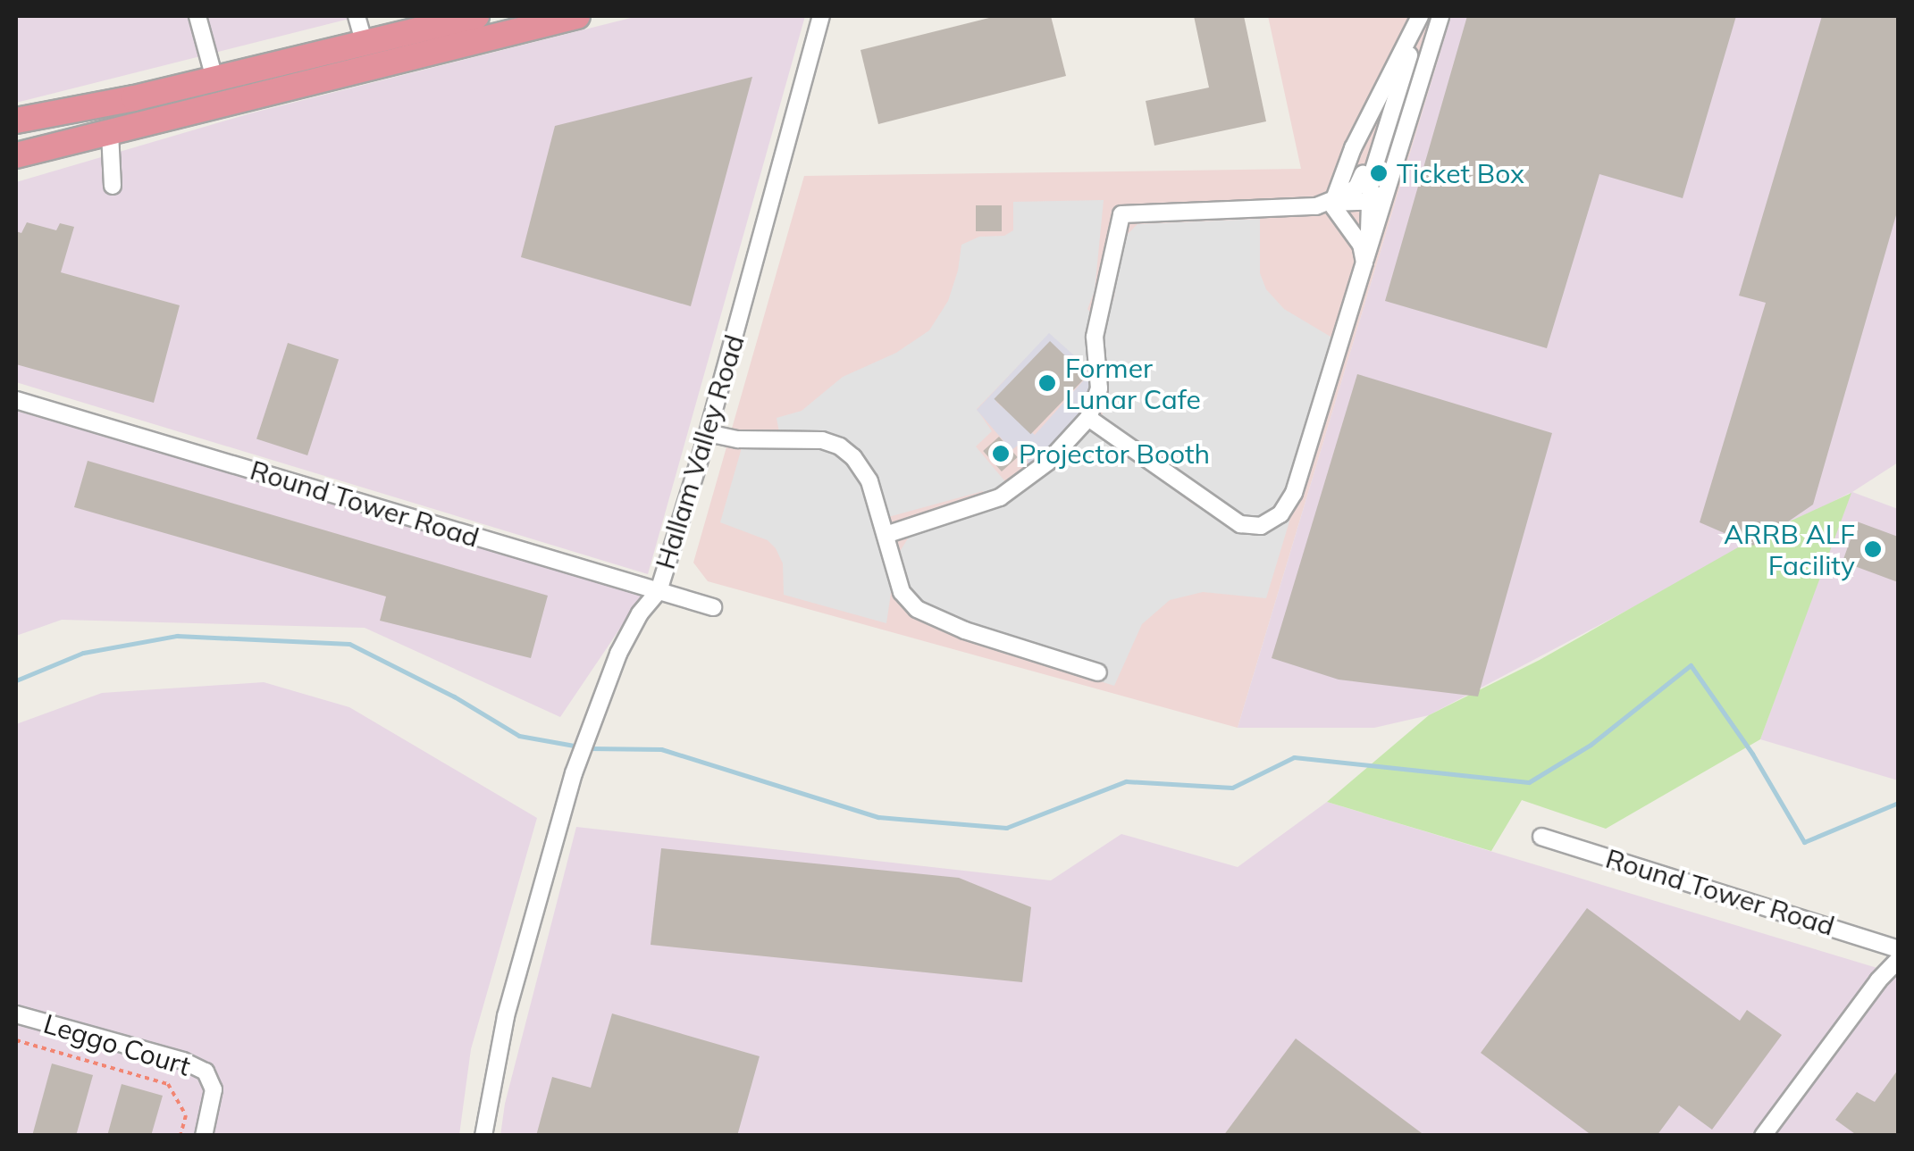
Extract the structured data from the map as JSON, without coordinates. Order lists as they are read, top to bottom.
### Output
{
  "streets": {
    "street": ["Hallam Valley Road", "Round Tower Road", "Leggo Court"]
  },
  "crossings": [
    ["Hallam Valley Road", "Round Tower Road"]
  ],
  "places": [
    "Ticket Box",
    "Former Lunar Cafe",
    "Projector Booth",
    "ARRB ALF Facility"
  ]
}
